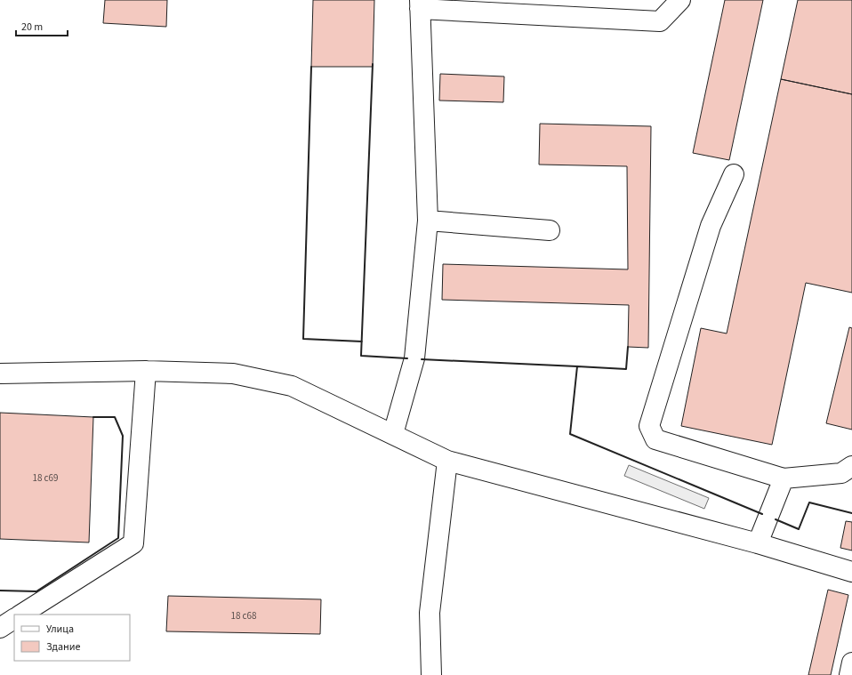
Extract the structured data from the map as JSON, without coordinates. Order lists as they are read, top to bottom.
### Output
{
  "house_numbers": ["18 с69", "18 с68"],
  "legend": ["Улица", "Здание"],
  "scale_bar": "20 m"
}
